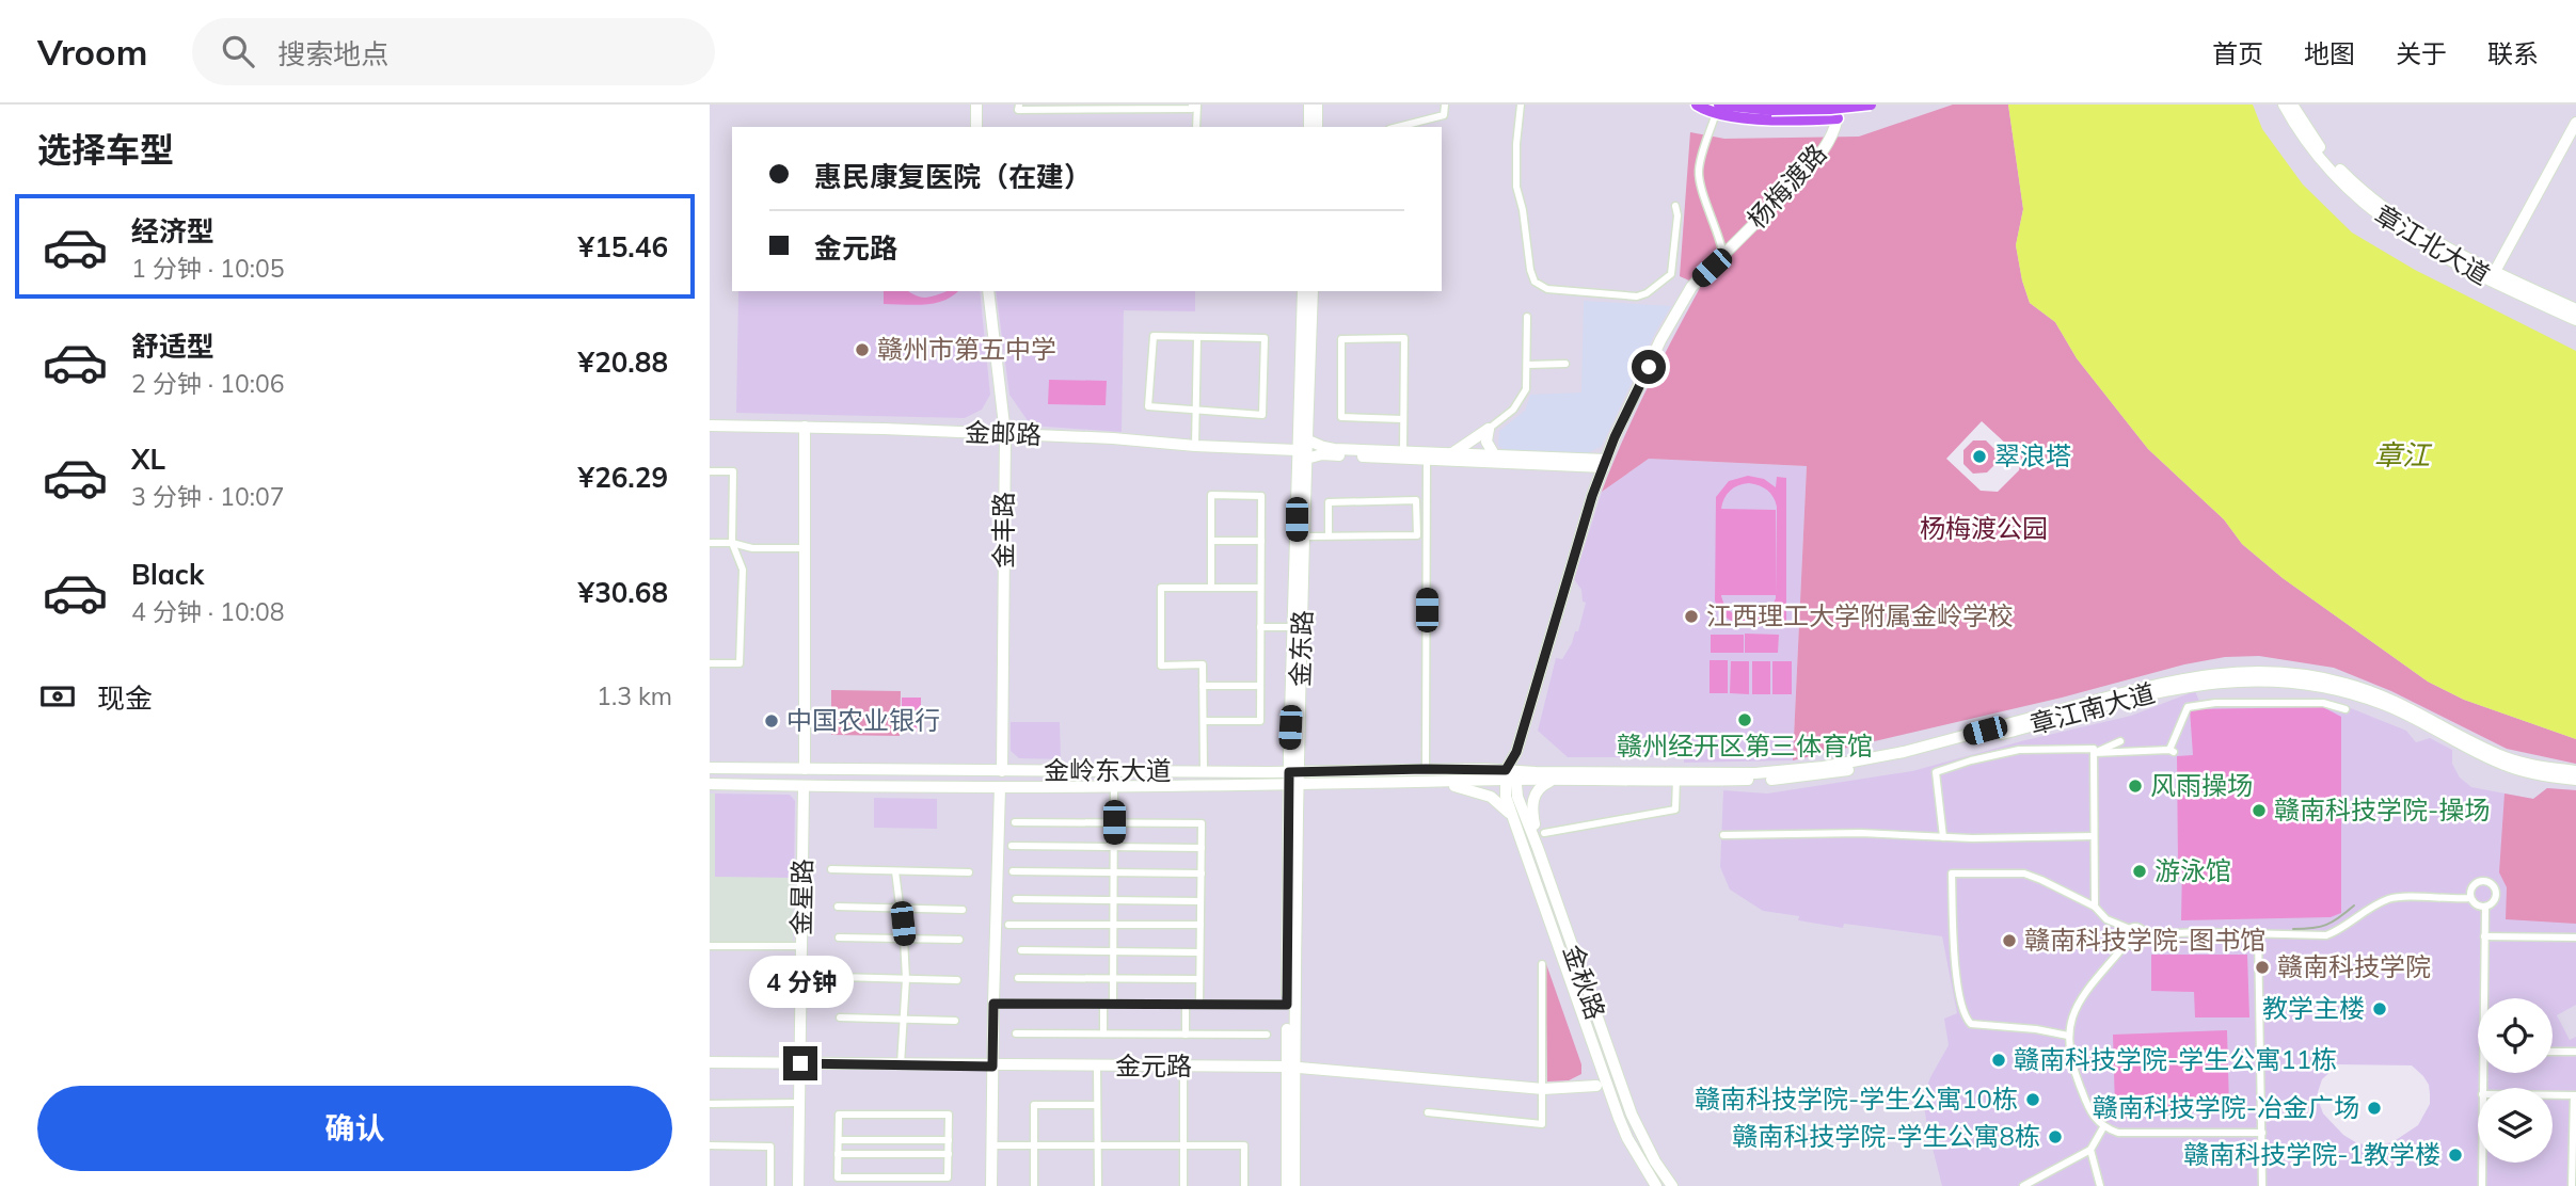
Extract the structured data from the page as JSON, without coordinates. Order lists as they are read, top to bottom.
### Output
{
  "streets": {
    "street": [
      "杨梅渡路",
      "章江北大道",
      "金邮路",
      "金丰路",
      "金东路",
      "章江南大道",
      "金岭东大道",
      "金星路",
      "金秋路",
      "金元路"
    ]
  },
  "crossings": [
    ["杨梅渡路", "章江南大道"],
    ["杨梅渡路", "金岭东大道"],
    ["杨梅渡路", "金秋路"],
    ["金邮路", "金丰路"],
    ["金邮路", "金东路"],
    ["金丰路", "金岭东大道"],
    ["金东路", "金岭东大道"],
    ["金东路", "金元路"],
    ["章江南大道", "金岭东大道"],
    ["章江南大道", "金秋路"],
    ["金岭东大道", "金星路"],
    ["金岭东大道", "金秋路"],
    ["金星路", "金元路"]
  ],
  "water": ["章江"],
  "parks": ["杨梅渡公园"],
  "places": [
    "赣州市第五中学",
    "翠浪塔",
    "江西理工大学附属金岭学校",
    "赣州经开区第三体育馆",
    "中国农业银行",
    "风雨操场",
    "赣南科技学院-操场",
    "游泳馆",
    "赣南科技学院-图书馆",
    "赣南科技学院",
    "教学主楼",
    "赣南科技学院-学生公寓11栋",
    "赣南科技学院-学生公寓10栋",
    "赣南科技学院-冶金广场",
    "赣南科技学院-学生公寓8栋",
    "赣南科技学院-1教学楼"
  ],
  "page": {
    "header": "Vroom",
    "search": "搜索地点",
    "nav": [
      "首页",
      "地图",
      "关于",
      "联系"
    ],
    "heading": "选择车型",
    "banner": ["惠民康复医院（在建）", "金元路"],
    "list": [
      {
        "name": "经济型",
        "note": "1 分钟 · 10:05",
        "value": "¥15.46"
      },
      {
        "name": "舒适型",
        "note": "2 分钟 · 10:06",
        "value": "¥20.88"
      },
      {
        "name": "XL",
        "note": "3 分钟 · 10:07",
        "value": "¥26.29"
      },
      {
        "name": "Black",
        "note": "4 分钟 · 10:08",
        "value": "¥30.68"
      }
    ],
    "pay": ["现金", "1.3 km"],
    "bubble": "4 分钟",
    "buttons": "确认"
  }
}
